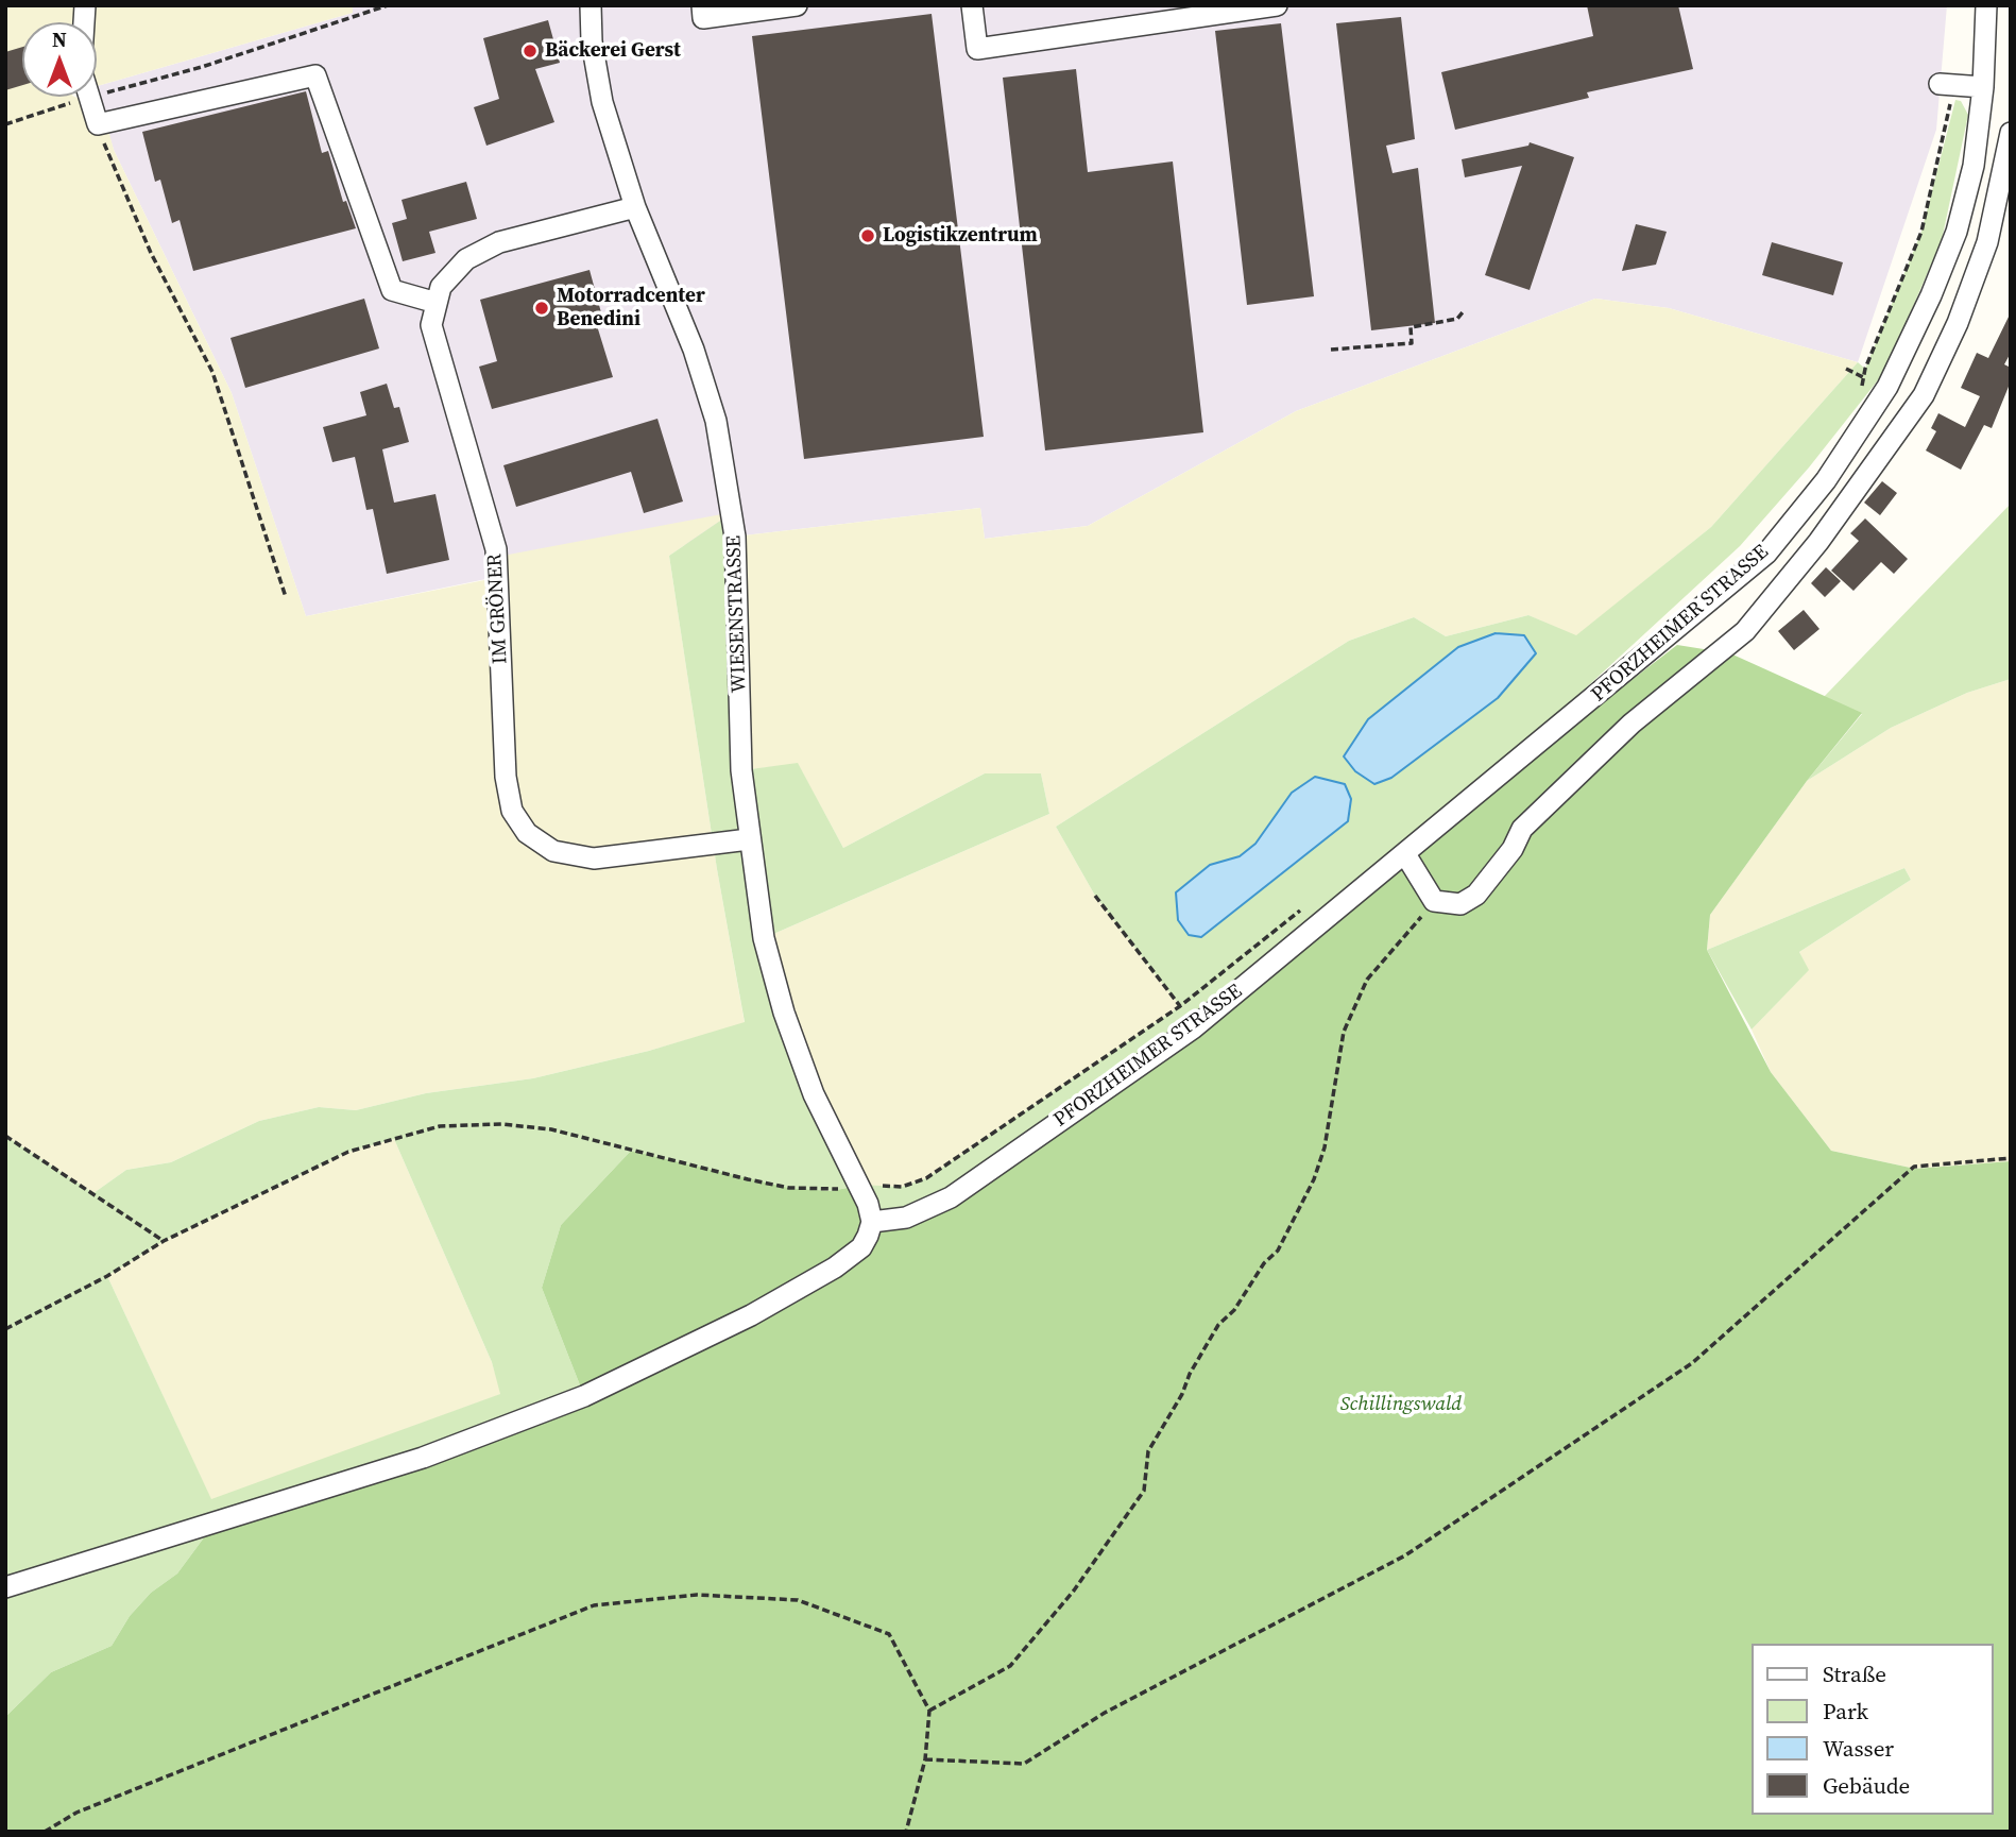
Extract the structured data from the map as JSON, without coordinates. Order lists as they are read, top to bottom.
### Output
{
  "streets": {
    "street": ["IM GRÖNER", "WIESENSTRASSE", "PFORZHEIMER STRASSE"]
  },
  "crossings": [
    ["IM GRÖNER", "WIESENSTRASSE"],
    ["WIESENSTRASSE", "PFORZHEIMER STRASSE"]
  ],
  "parks": ["Schillingswald"],
  "places": ["Bäckerei Gerst", "Logistikzentrum", "Motorradcenter Benedini"],
  "legend": [
    "Straße",
    "Park",
    "Wasser",
    "Gebäude"
  ],
  "north": "top"
}
